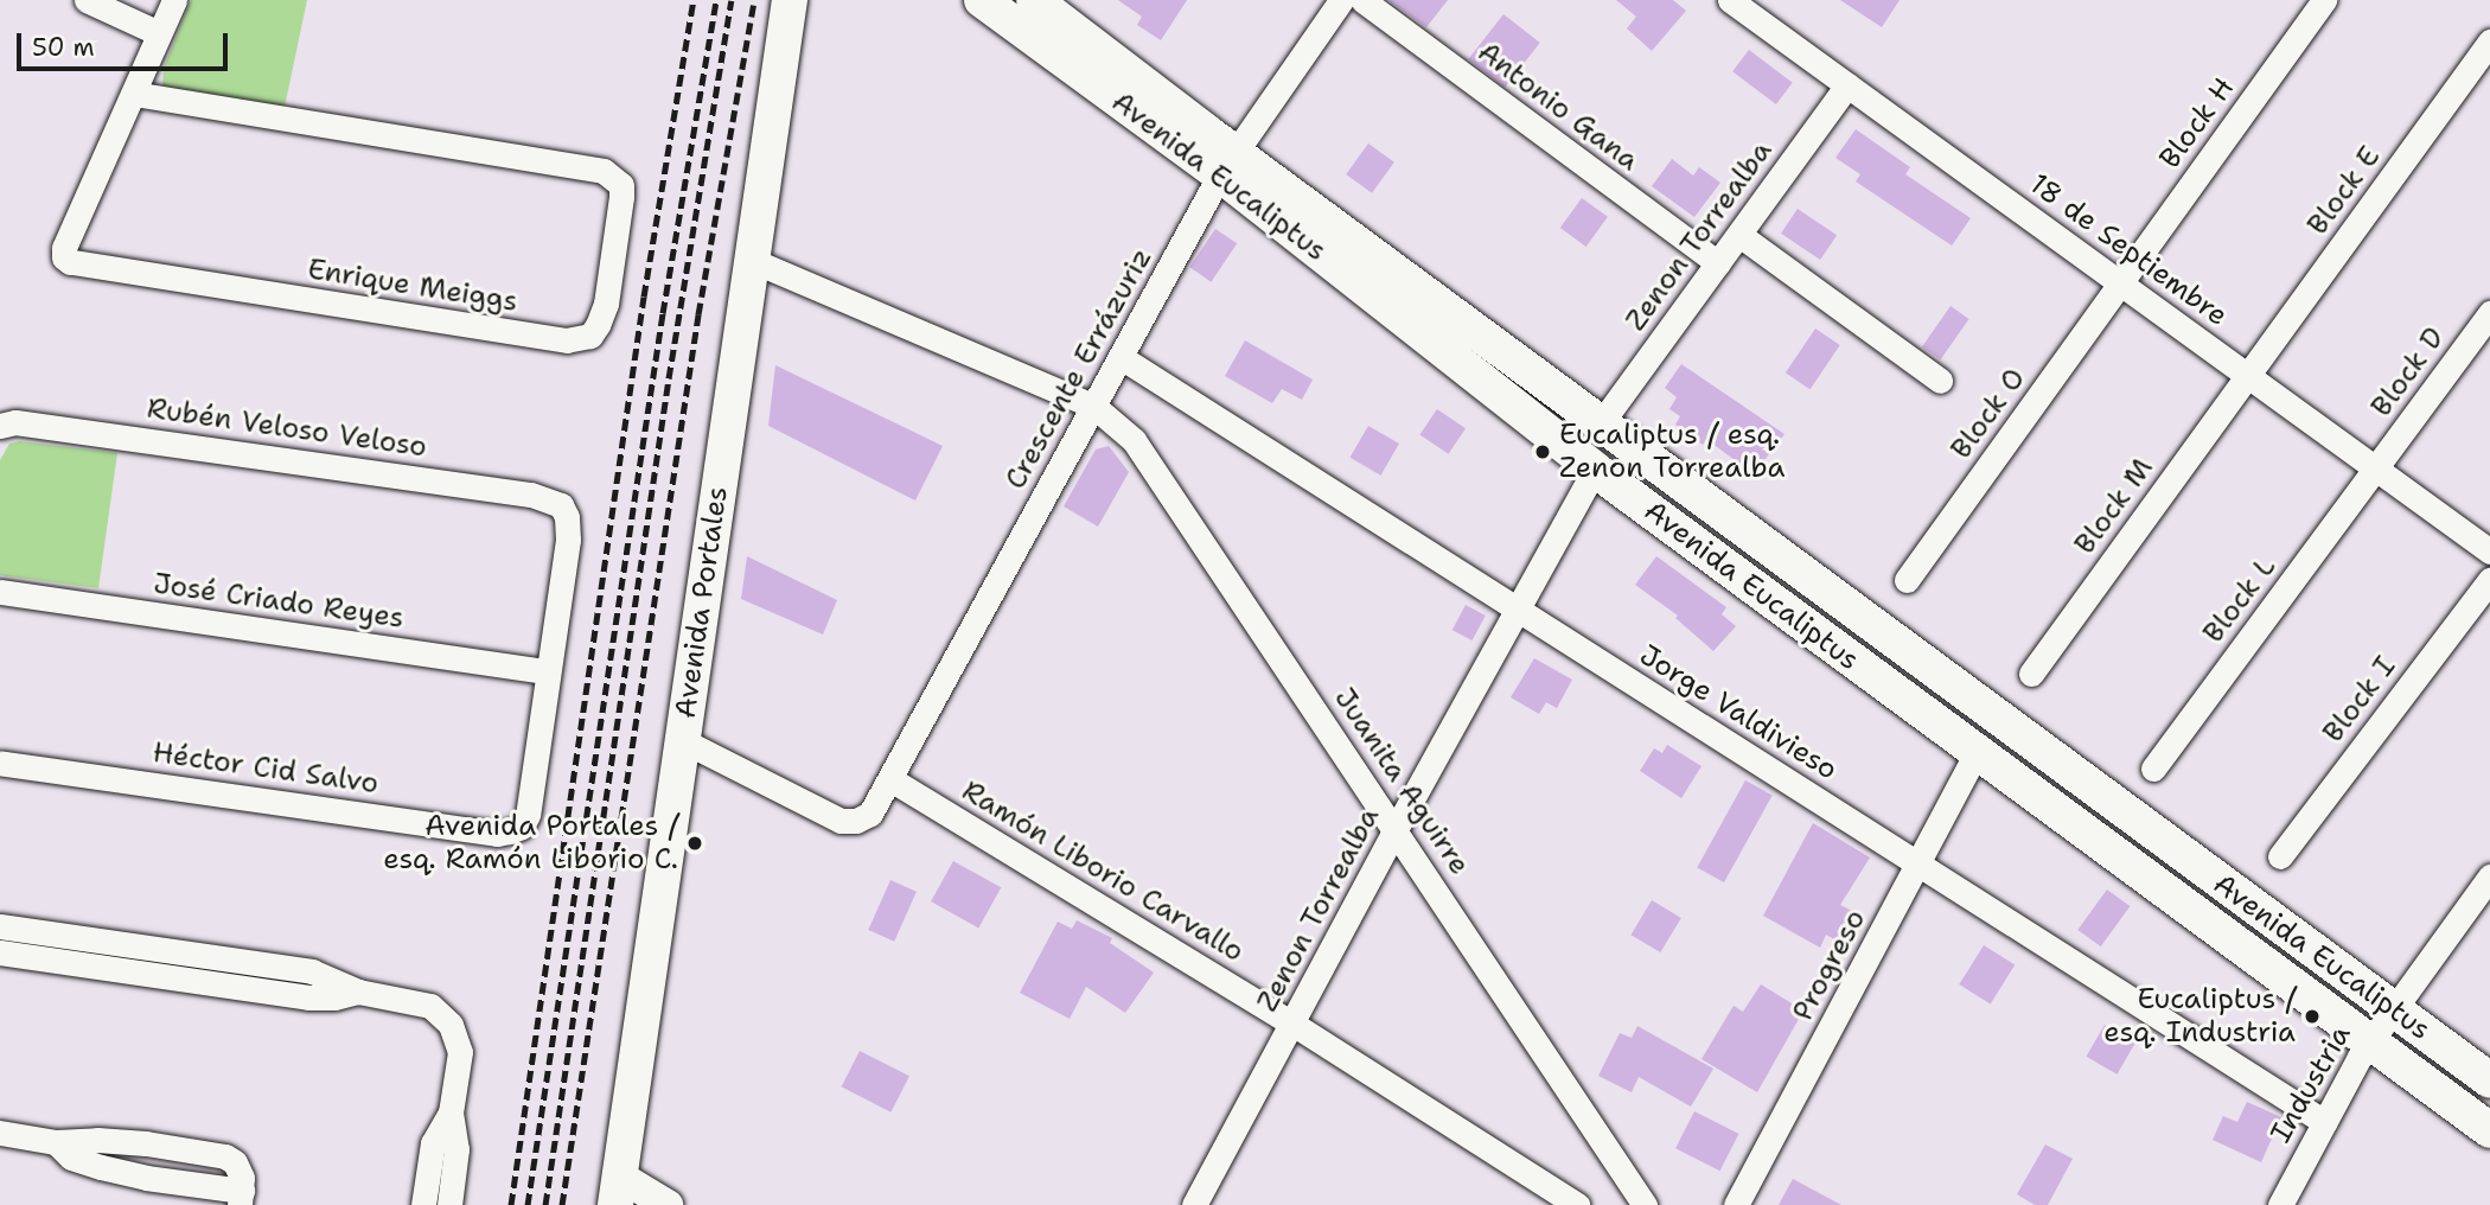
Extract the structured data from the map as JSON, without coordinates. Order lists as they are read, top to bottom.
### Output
{
  "streets": {
    "main road": ["Avenida Eucaliptus", "Avenida Portales"],
    "street": [
      "Antonio Gana",
      "Block H",
      "Block E",
      "Zenon Torrealba",
      "18 de Septiembre",
      "Enrique Meiggs",
      "Crescente Errázuriz",
      "Block D",
      "Block O",
      "Rubén Veloso Veloso",
      "Block M",
      "Block L",
      "José Criado Reyes",
      "Block I",
      "Jorge Valdivieso",
      "Héctor Cid Salvo",
      "Juanita Aguirre",
      "Ramón Liborio Carvallo",
      "Progreso",
      "Industria"
    ]
  },
  "crossings": [
    ["Antonio Gana", "Zenon Torrealba"],
    ["Block H", "18 de Septiembre"],
    ["Block H", "Block O"],
    ["Avenida Eucaliptus", "Zenon Torrealba"],
    ["Avenida Eucaliptus", "Crescente Errázuriz"],
    ["Avenida Eucaliptus", "Progreso"],
    ["Avenida Eucaliptus", "Industria"],
    ["Block E", "18 de Septiembre"],
    ["Block E", "Block M"],
    ["Zenon Torrealba", "18 de Septiembre"],
    ["Zenon Torrealba", "Jorge Valdivieso"],
    ["Zenon Torrealba", "Juanita Aguirre"],
    ["Zenon Torrealba", "Ramón Liborio Carvallo"],
    ["18 de Septiembre", "Block D"],
    ["18 de Septiembre", "Block O"],
    ["18 de Septiembre", "Block M"],
    ["18 de Septiembre", "Block L"],
    ["Crescente Errázuriz", "Avenida Portales"],
    ["Crescente Errázuriz", "Jorge Valdivieso"],
    ["Crescente Errázuriz", "Juanita Aguirre"],
    ["Crescente Errázuriz", "Ramón Liborio Carvallo"],
    ["Block D", "Block L"],
    ["Rubén Veloso Veloso", "José Criado Reyes"],
    ["Rubén Veloso Veloso", "Héctor Cid Salvo"],
    ["José Criado Reyes", "Héctor Cid Salvo"],
    ["Avenida Portales", "Juanita Aguirre"],
    ["Jorge Valdivieso", "Progreso"],
    ["Jorge Valdivieso", "Industria"]
  ],
  "places": ["Eucaliptus / esq. Zenon Torrealba", "Avenida Portales / esq. Ramón Liborio C.", "Eucaliptus / esq. Industria"],
  "scale_bar": "50 m"
}
